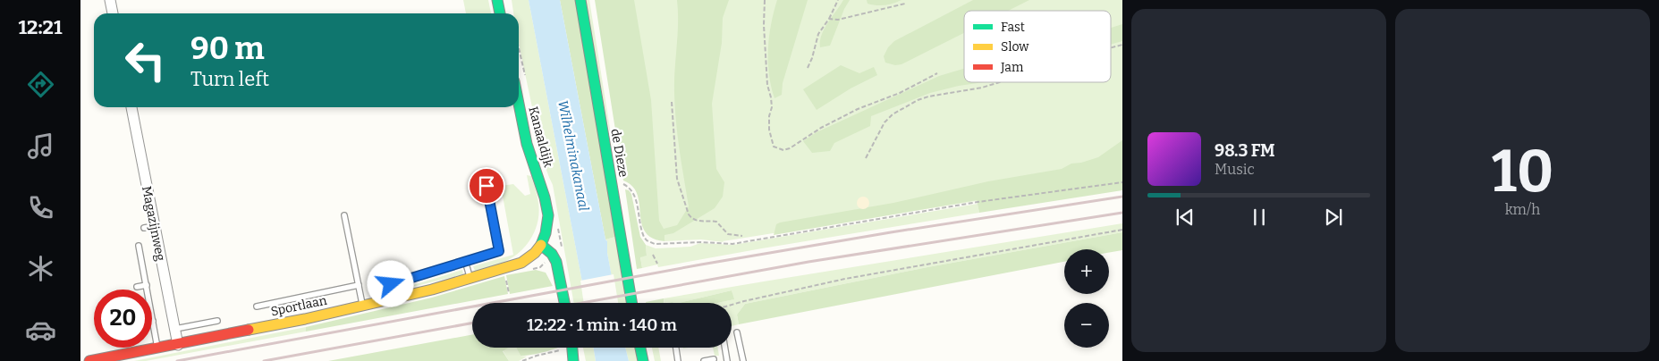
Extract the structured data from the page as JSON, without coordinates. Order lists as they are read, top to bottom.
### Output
{
  "streets": {
    "street": [
      "Kanaaldijk",
      "de Dieze",
      "Magazijnweg",
      "Sportlaan"
    ]
  },
  "crossings": [
    ["Kanaaldijk", "Sportlaan"],
    ["Magazijnweg", "Sportlaan"]
  ],
  "water": ["Wilhelminakanaal"],
  "legend": ["Fast", "Slow", "Jam"],
  "page": {
    "tabs": "12:21",
    "tile": ["10", "km/h"],
    "turn": ["90 m", "Turn left"],
    "song": ["98.3 FM", "Music"],
    "map_buttons": ["+", "−"],
    "limit": "20",
    "trip": "12:22 · 1 min · 140 m"
  }
}
